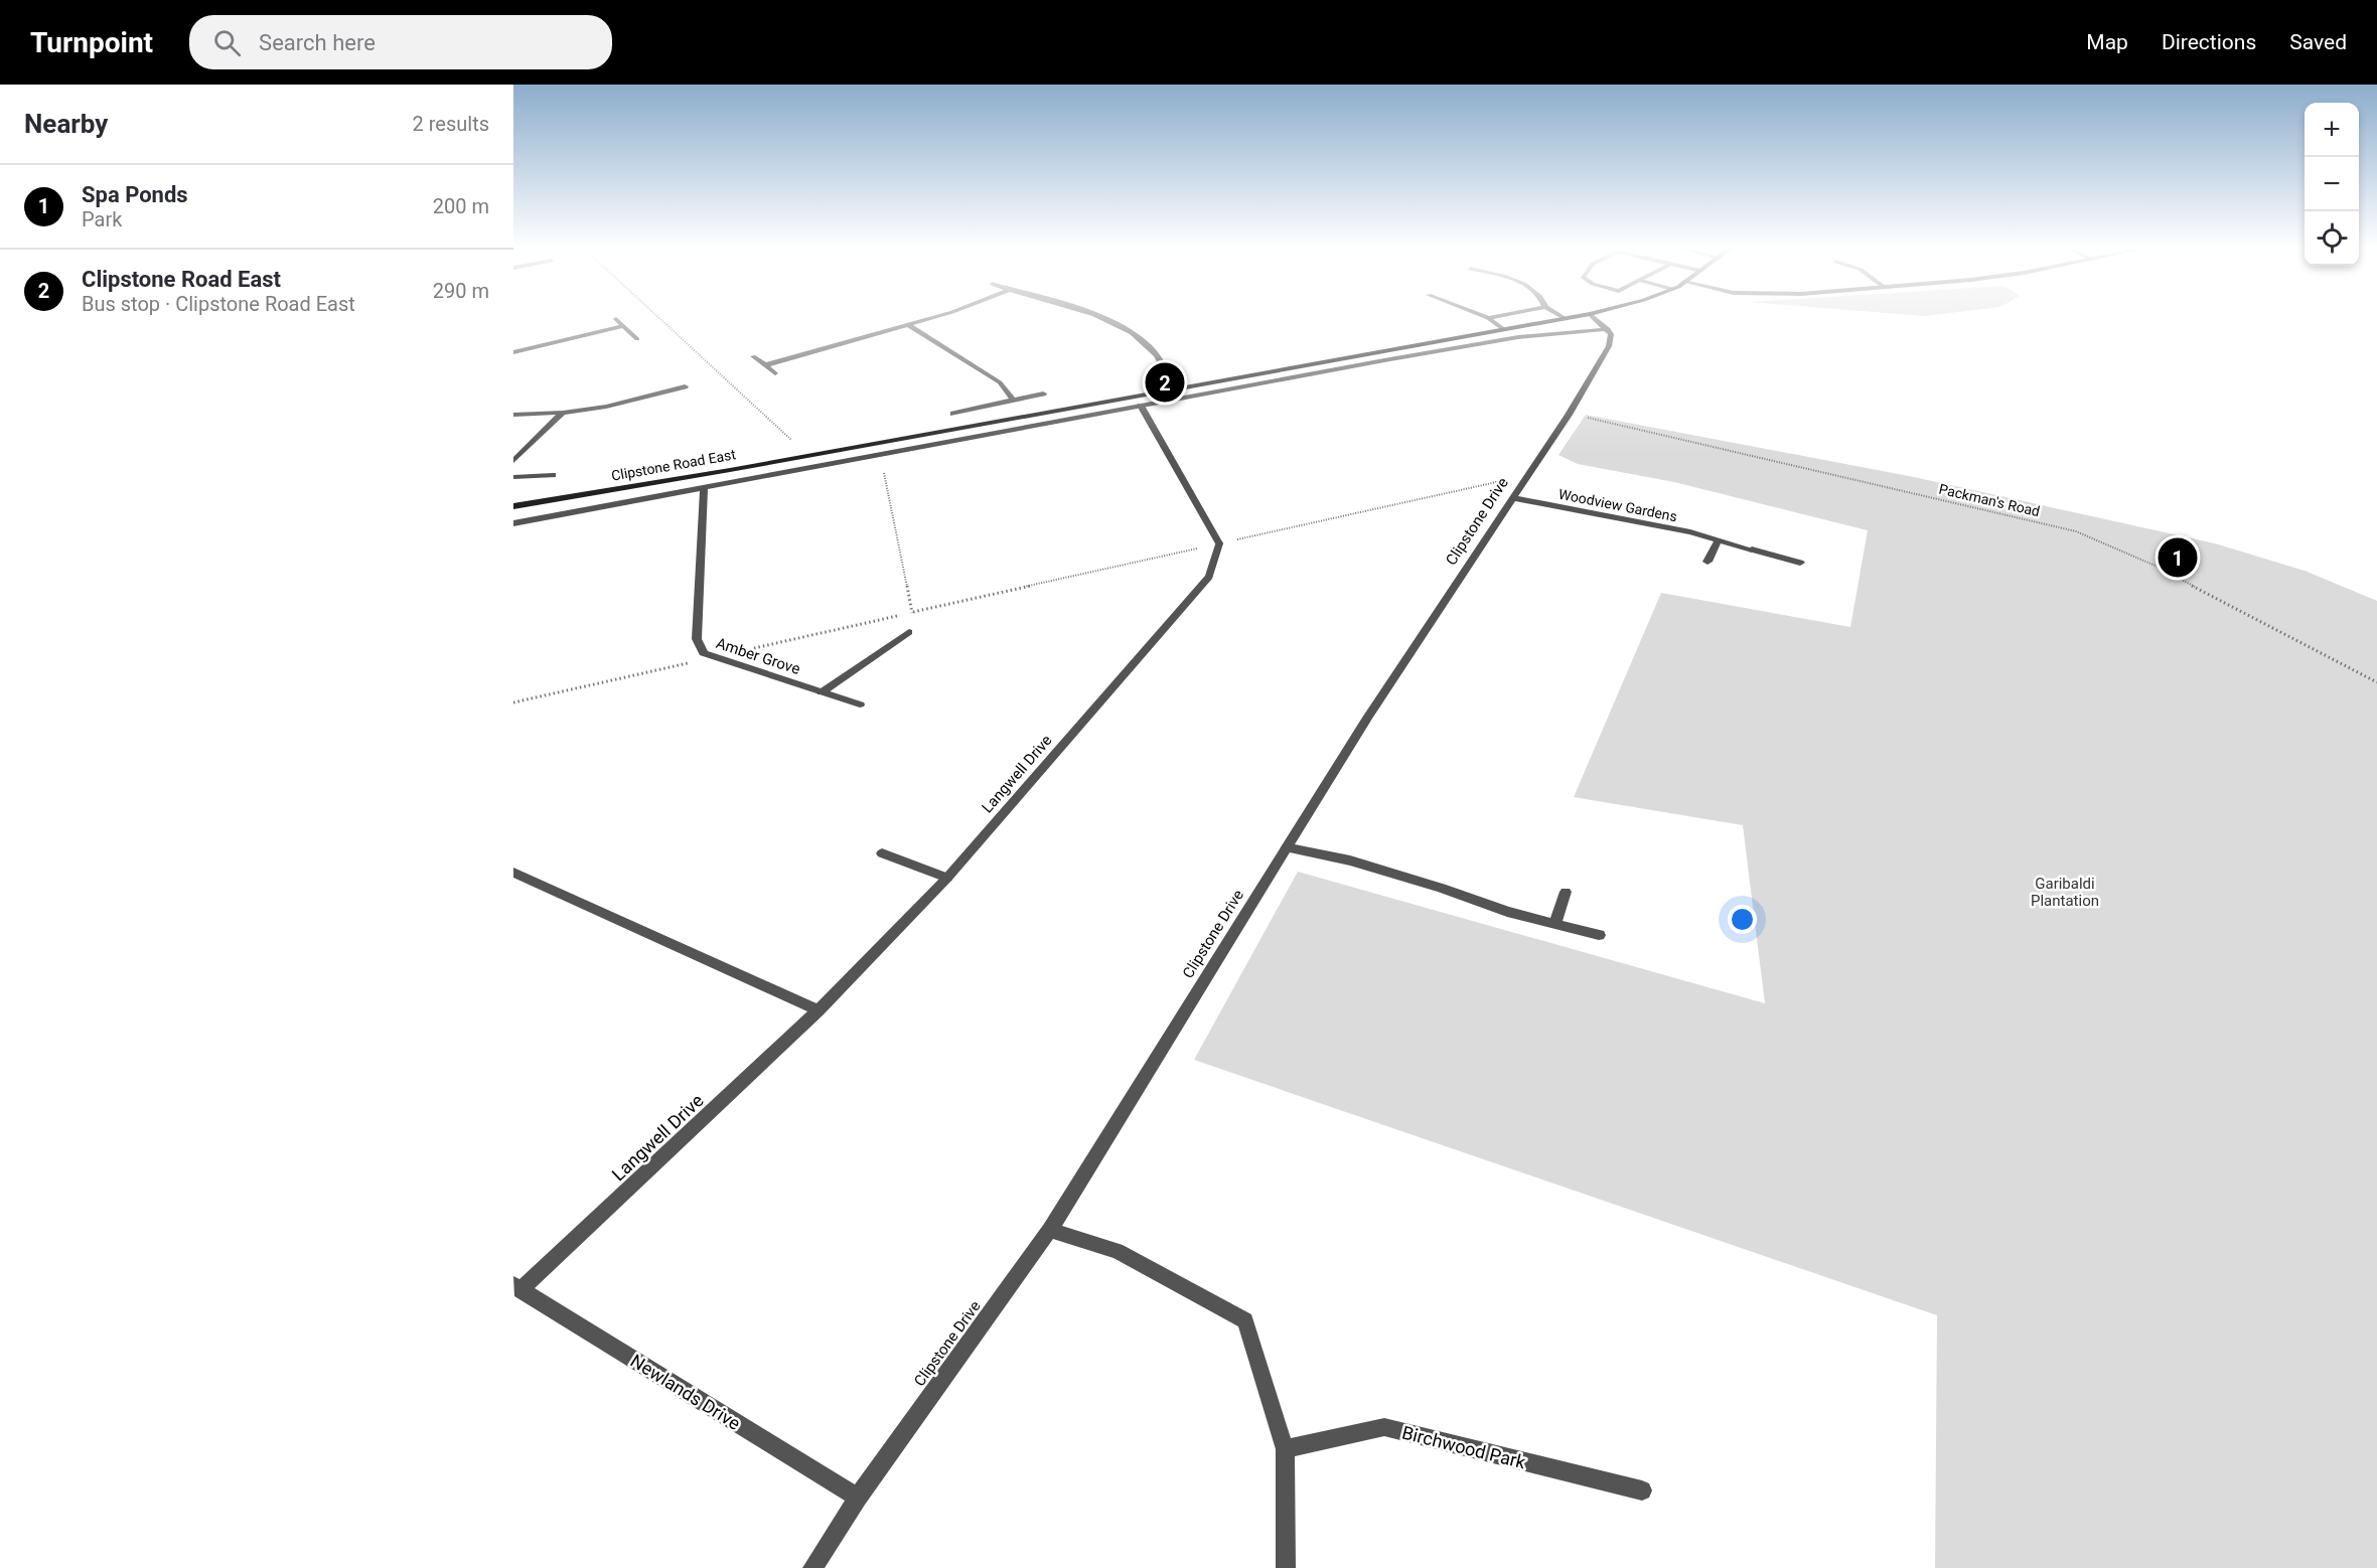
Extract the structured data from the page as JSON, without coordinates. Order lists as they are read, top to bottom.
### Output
{
  "streets": {
    "main road": ["Clipstone Road East"],
    "street": [
      "Woodview Gardens",
      "Clipstone Drive",
      "Amber Grove",
      "Langwell Drive",
      "Newlands Drive",
      "Birchwood Park"
    ],
    "path": ["Packman's Road"]
  },
  "crossings": [
    ["Clipstone Road East", "Clipstone Drive"],
    ["Clipstone Road East", "Amber Grove"],
    ["Packman's Road", "Clipstone Drive"],
    ["Woodview Gardens", "Clipstone Drive"],
    ["Clipstone Drive", "Newlands Drive"],
    ["Langwell Drive", "Newlands Drive"]
  ],
  "parks": ["Garibaldi Plantation"],
  "page": {
    "header": "Turnpoint",
    "search": "Search here",
    "nav": ["Map", "Directions", "Saved"],
    "heading": ["Nearby", "2 results"],
    "map_buttons": ["+", "−"],
    "list": [
      {
        "mark": "1",
        "name": "Spa Ponds",
        "note": "Park",
        "value": "200 m"
      },
      {
        "mark": "2",
        "name": "Clipstone Road East",
        "note": "Bus stop · Clipstone Road East",
        "value": "290 m"
      }
    ],
    "pins": ["2", "1"]
  }
}
